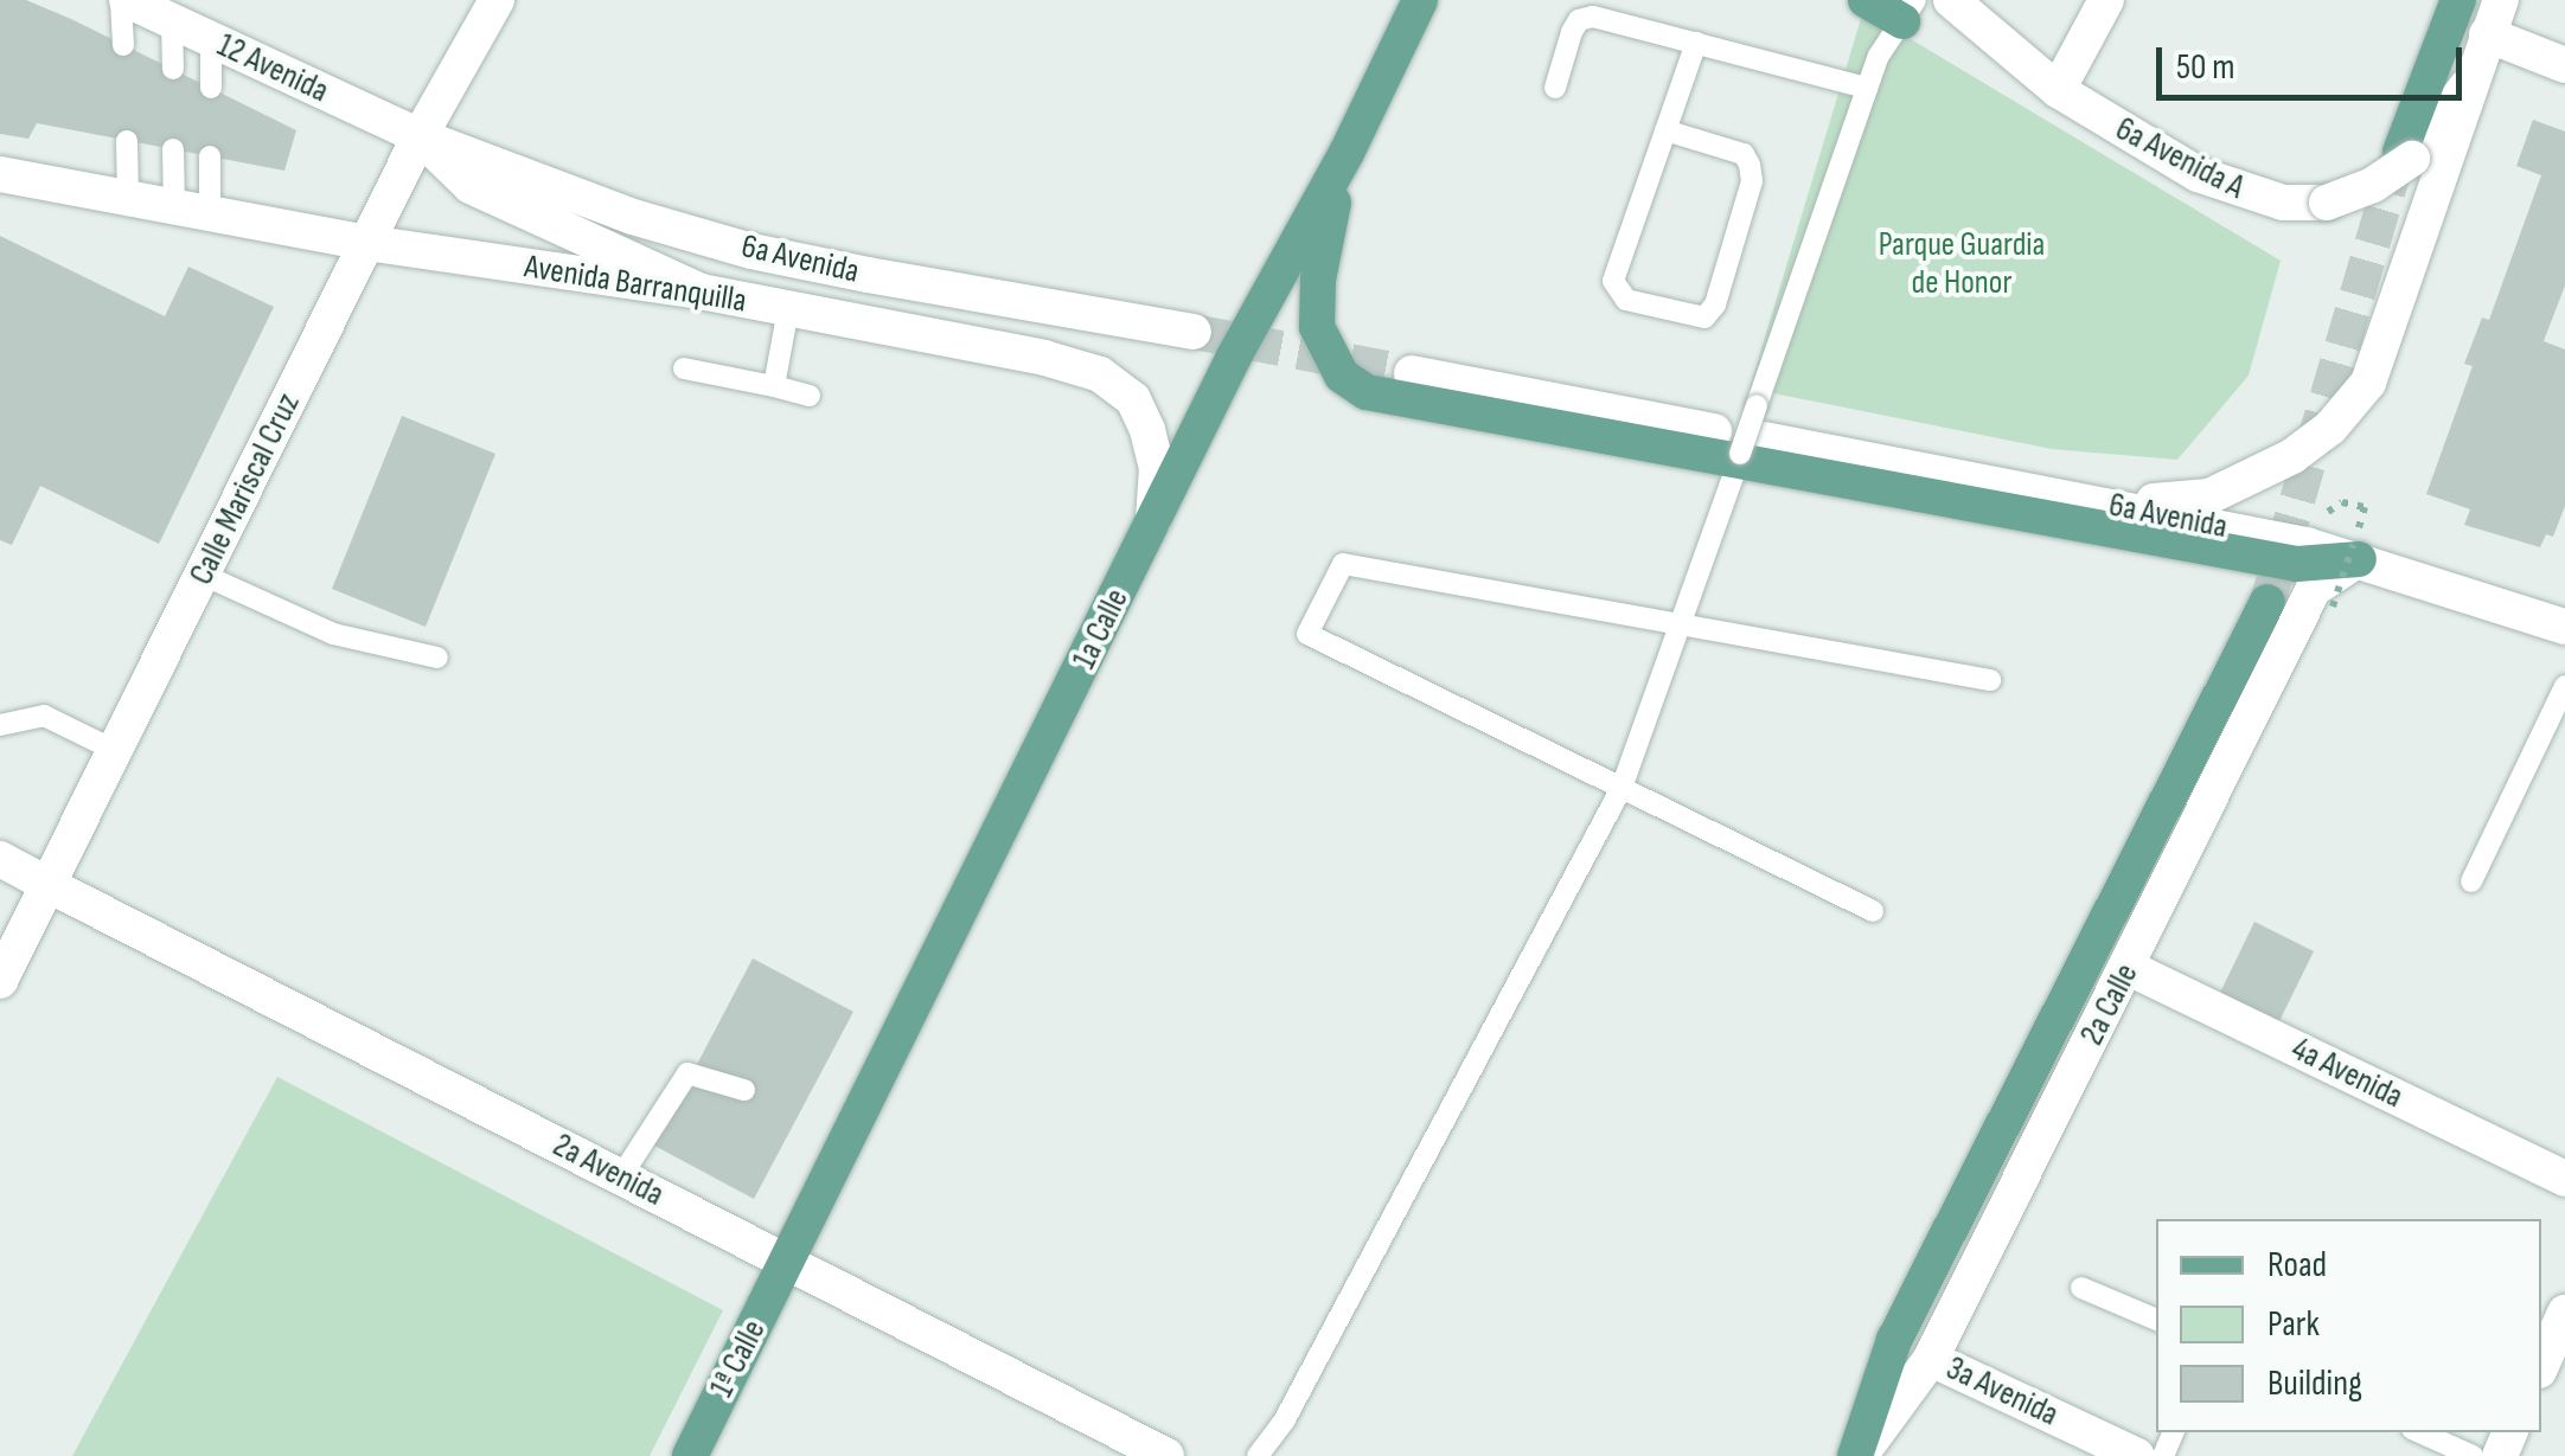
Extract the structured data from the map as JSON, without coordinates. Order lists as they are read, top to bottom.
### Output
{
  "streets": {
    "main road": ["1a Calle", "2a Calle", "1ª Calle"],
    "street": [
      "12 Avenida",
      "6a Avenida A",
      "6a Avenida",
      "Avenida Barranquilla",
      "Calle Mariscal Cruz",
      "4a Avenida",
      "2a Avenida",
      "3a Avenida"
    ]
  },
  "crossings": [
    ["12 Avenida", "6a Avenida"],
    ["12 Avenida", "Calle Mariscal Cruz"],
    ["6a Avenida", "Calle Mariscal Cruz"],
    ["6a Avenida", "2a Calle"],
    ["Avenida Barranquilla", "Calle Mariscal Cruz"],
    ["Avenida Barranquilla", "1a Calle"],
    ["Calle Mariscal Cruz", "2a Avenida"],
    ["1a Calle", "2a Avenida"],
    ["1a Calle", "1ª Calle"],
    ["2a Calle", "4a Avenida"],
    ["2a Calle", "3a Avenida"],
    ["2a Avenida", "1ª Calle"]
  ],
  "parks": ["Parque Guardia de Honor"],
  "legend": ["Road", "Park", "Building"],
  "scale_bar": "50 m"
}
